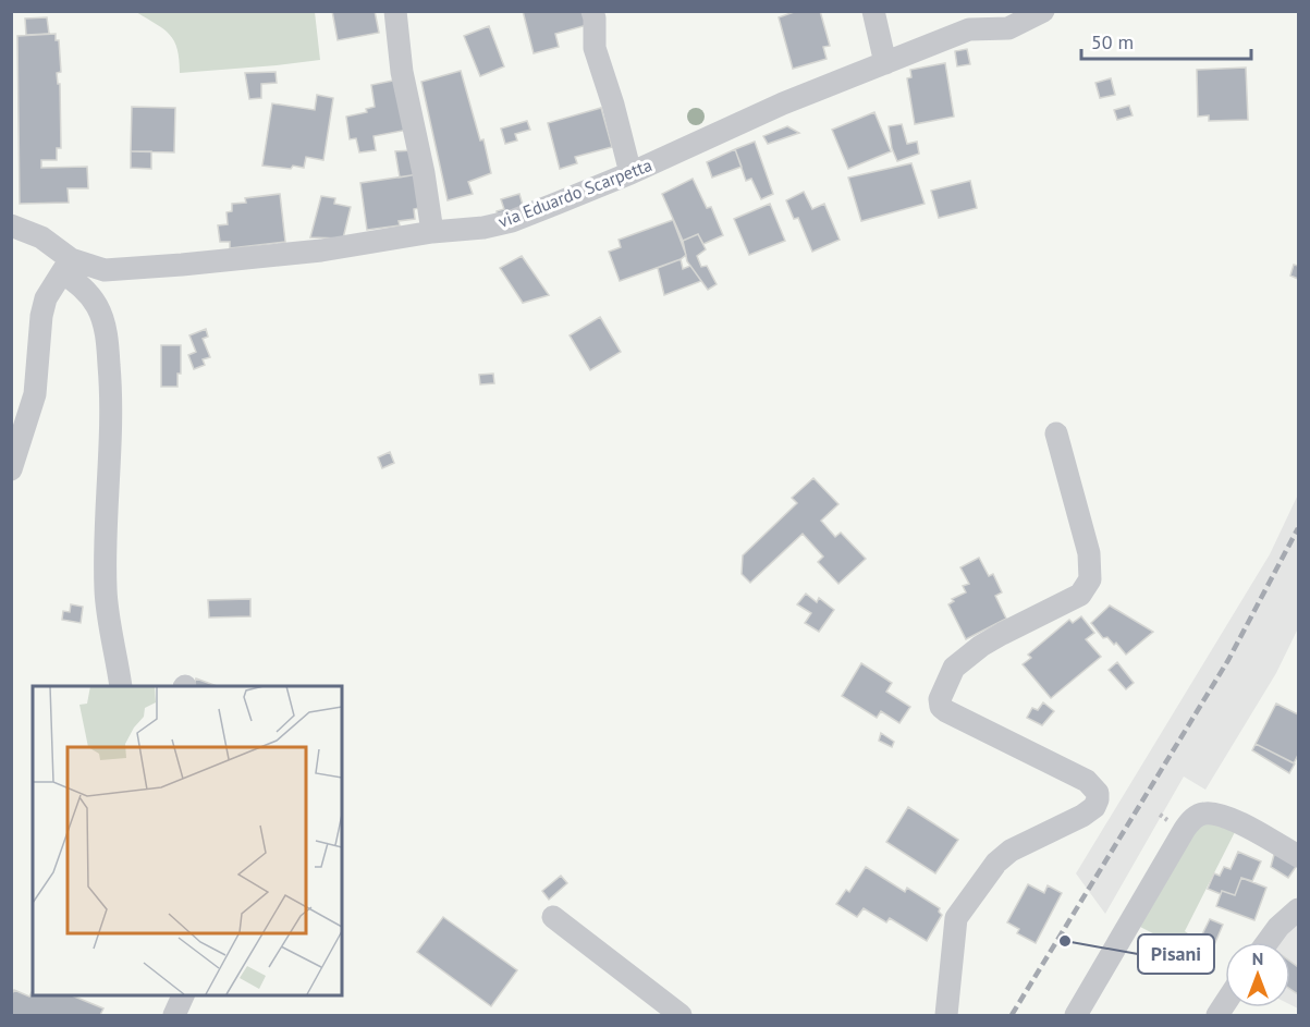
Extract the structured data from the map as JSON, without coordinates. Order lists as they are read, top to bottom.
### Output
{
  "streets": {
    "street": ["via Eduardo Scarpetta"]
  },
  "places": ["Pisani"],
  "scale_bar": "50 m",
  "north": "top"
}
